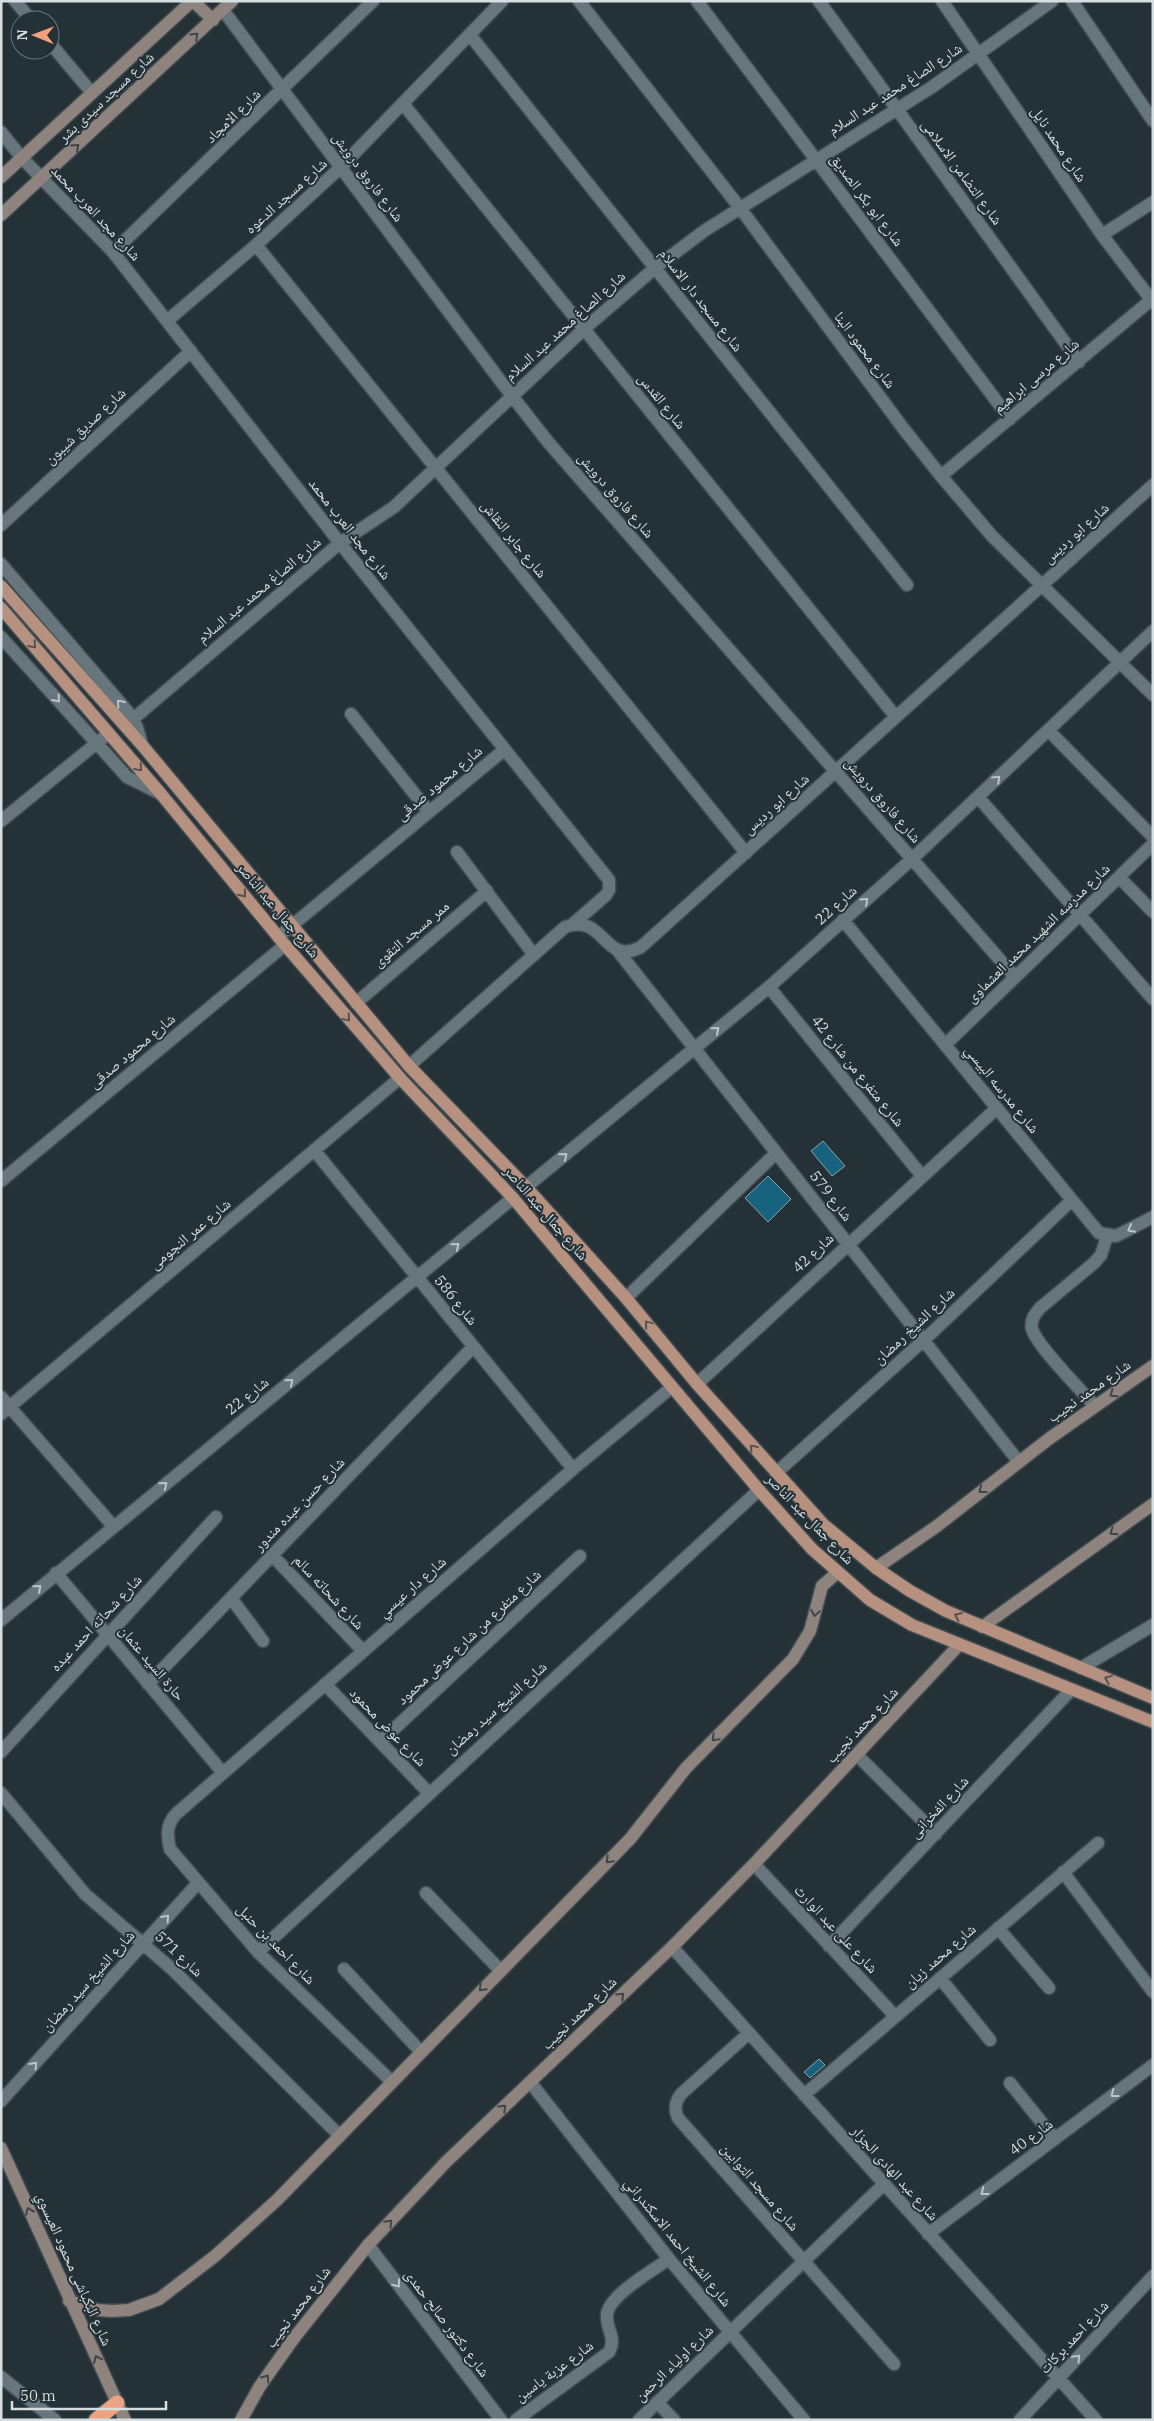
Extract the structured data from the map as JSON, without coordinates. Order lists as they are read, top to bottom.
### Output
{
  "streets": {
    "main road": ["شارع جمال عبد الناصر"],
    "street": [
      "شارع الصاغ محمد عبد السلام",
      "شارع مسجد سيدى بشر",
      "شارع الامجاد",
      "شارع محمد نايل",
      "شارع التضامن الاسلامى",
      "شارع فاروق درويش",
      "شارع مسجد الدعوه",
      "شارع ابو بكر الصديق",
      "شارع مجد العرب محمد",
      "شارع مسجد دار الاسلام",
      "شارع محمود البنا",
      "شارع مرسى ابراهيم",
      "شارع القدس",
      "شارع صديق شيبون",
      "شارع ابو رديس",
      "شارع جابر النقاش",
      "شارع محمود صدقى",
      "شارع 22",
      "شارع مدرسه الشهيد محمد العشماوى",
      "ممر مسجد التقوى",
      "شارع متفرع من شارع 42",
      "شارع مدرسه البيسي",
      "شارع 579",
      "شارع عمر النجومى",
      "شارع 42",
      "شارع 586",
      "شارع الشيخ رمضان",
      "شارع محمد نجيب",
      "شارع حسن عبده مندور",
      "شارع دار عيسي",
      "شارع شحاته سالم",
      "شارع شحاته احمد عبده",
      "شارع متفرع من شارع عوض محمود",
      "حارة السيد عثمان",
      "شارع الشيخ سيد رمضان",
      "شارع عوض محمود",
      "شارع الفخرانى",
      "شارع على عبد الوارث",
      "شارع احمد بن حنبل",
      "شارع 571",
      "شارع محمد زيان",
      "شارع 40",
      "شارع عبد الهادى الجزار",
      "شارع مسجد التوابين",
      "شارع الشيخ احمد الاسكندراني",
      "شارع البكباشى محمود العيسوي",
      "شارع دكتور صالح حمدى",
      "شارع احمد بركات",
      "شارع اولياء الرحمن",
      "شارع عزبة ياسين"
    ]
  },
  "crossings": [
    ["شارع الصاغ محمد عبد السلام", "شارع محمد نايل"],
    ["شارع الصاغ محمد عبد السلام", "شارع التضامن الاسلامى"],
    ["شارع الصاغ محمد عبد السلام", "شارع فاروق درويش"],
    ["شارع الصاغ محمد عبد السلام", "شارع ابو بكر الصديق"],
    ["شارع الصاغ محمد عبد السلام", "شارع مجد العرب محمد"],
    ["شارع الصاغ محمد عبد السلام", "شارع مسجد دار الاسلام"],
    ["شارع الصاغ محمد عبد السلام", "شارع محمود البنا"],
    ["شارع الصاغ محمد عبد السلام", "شارع القدس"],
    ["شارع الصاغ محمد عبد السلام", "شارع جابر النقاش"],
    ["شارع مسجد سيدى بشر", "شارع فاروق درويش"],
    ["شارع مسجد سيدى بشر", "شارع مجد العرب محمد"],
    ["شارع الامجاد", "شارع فاروق درويش"],
    ["شارع الامجاد", "شارع مجد العرب محمد"],
    ["شارع محمد نايل", "شارع مرسى ابراهيم"],
    ["شارع التضامن الاسلامى", "شارع مرسى ابراهيم"],
    ["شارع فاروق درويش", "شارع مسجد الدعوه"],
    ["شارع فاروق درويش", "شارع ابو رديس"],
    ["شارع فاروق درويش", "شارع 22"],
    ["شارع فاروق درويش", "شارع مدرسه الشهيد محمد العشماوى"],
    ["شارع مسجد الدعوه", "شارع مجد العرب محمد"],
    ["شارع مسجد الدعوه", "شارع مسجد دار الاسلام"],
    ["شارع مسجد الدعوه", "شارع القدس"],
    ["شارع مسجد الدعوه", "شارع جابر النقاش"],
    ["شارع ابو بكر الصديق", "شارع مرسى ابراهيم"],
    ["شارع مجد العرب محمد", "شارع صديق شيبون"],
    ["شارع مجد العرب محمد", "شارع محمود صدقى"],
    ["شارع محمود البنا", "شارع مرسى ابراهيم"],
    ["شارع محمود البنا", "شارع ابو رديس"],
    ["شارع محمود البنا", "شارع 22"],
    ["شارع القدس", "شارع ابو رديس"],
    ["شارع ابو رديس", "شارع جابر النقاش"],
    ["شارع ابو رديس", "شارع 579"],
    ["شارع محمود صدقى", "شارع جمال عبد الناصر"],
    ["شارع 22", "شارع جمال عبد الناصر"],
    ["شارع 22", "شارع متفرع من شارع 42"],
    ["شارع 22", "شارع مدرسه البيسي"],
    ["شارع 22", "شارع 579"],
    ["شارع 22", "شارع 586"],
    ["شارع 22", "حارة السيد عثمان"],
    ["شارع جمال عبد الناصر", "ممر مسجد التقوى"],
    ["شارع جمال عبد الناصر", "شارع عمر النجومى"],
    ["شارع جمال عبد الناصر", "شارع 42"],
    ["شارع جمال عبد الناصر", "شارع الشيخ رمضان"],
    ["شارع جمال عبد الناصر", "شارع محمد نجيب"],
    ["شارع جمال عبد الناصر", "شارع دار عيسي"],
    ["شارع جمال عبد الناصر", "شارع الشيخ سيد رمضان"],
    ["شارع جمال عبد الناصر", "شارع الفخرانى"],
    ["شارع مدرسه الشهيد محمد العشماوى", "شارع مدرسه البيسي"],
    ["شارع متفرع من شارع 42", "شارع 42"],
    ["شارع مدرسه البيسي", "شارع 42"],
    ["شارع مدرسه البيسي", "شارع الشيخ رمضان"],
    ["شارع 579", "شارع 42"],
    ["شارع 579", "شارع الشيخ رمضان"],
    ["شارع 579", "شارع محمد نجيب"],
    ["شارع عمر النجومى", "شارع 586"],
    ["شارع 586", "شارع حسن عبده مندور"],
    ["شارع 586", "شارع دار عيسي"],
    ["شارع محمد نجيب", "شارع على عبد الوارث"],
    ["شارع محمد نجيب", "شارع عبد الهادى الجزار"],
    ["شارع محمد نجيب", "شارع الشيخ احمد الاسكندراني"],
    ["شارع محمد نجيب", "شارع دكتور صالح حمدى"],
    ["شارع حسن عبده مندور", "شارع شحاته سالم"],
    ["شارع حسن عبده مندور", "حارة السيد عثمان"],
    ["شارع دار عيسي", "شارع شحاته سالم"],
    ["شارع دار عيسي", "حارة السيد عثمان"],
    ["شارع دار عيسي", "شارع عوض محمود"],
    ["شارع دار عيسي", "شارع احمد بن حنبل"],
    ["شارع شحاته احمد عبده", "حارة السيد عثمان"],
    ["شارع متفرع من شارع عوض محمود", "شارع عوض محمود"],
    ["شارع الشيخ سيد رمضان", "شارع عوض محمود"],
    ["شارع الشيخ سيد رمضان", "شارع احمد بن حنبل"],
    ["شارع الشيخ سيد رمضان", "شارع 571"],
    ["شارع الفخرانى", "شارع على عبد الوارث"],
    ["شارع على عبد الوارث", "شارع محمد زيان"],
    ["شارع محمد زيان", "شارع عبد الهادى الجزار"],
    ["شارع 40", "شارع عبد الهادى الجزار"],
    ["شارع عبد الهادى الجزار", "شارع مسجد التوابين"],
    ["شارع عبد الهادى الجزار", "شارع احمد بركات"],
    ["شارع عبد الهادى الجزار", "شارع اولياء الرحمن"],
    ["شارع مسجد التوابين", "شارع اولياء الرحمن"],
    ["شارع الشيخ احمد الاسكندراني", "شارع اولياء الرحمن"],
    ["شارع الشيخ احمد الاسكندراني", "شارع عزبة ياسين"]
  ],
  "one_way": [
    "شارع 22",
    "شارع 40",
    "شارع البكباشى محمود العيسوي",
    "شارع دكتور صالح حمدى",
    "شارع احمد بركات"
  ],
  "scale_bar": "50 m",
  "north": "left"
}
